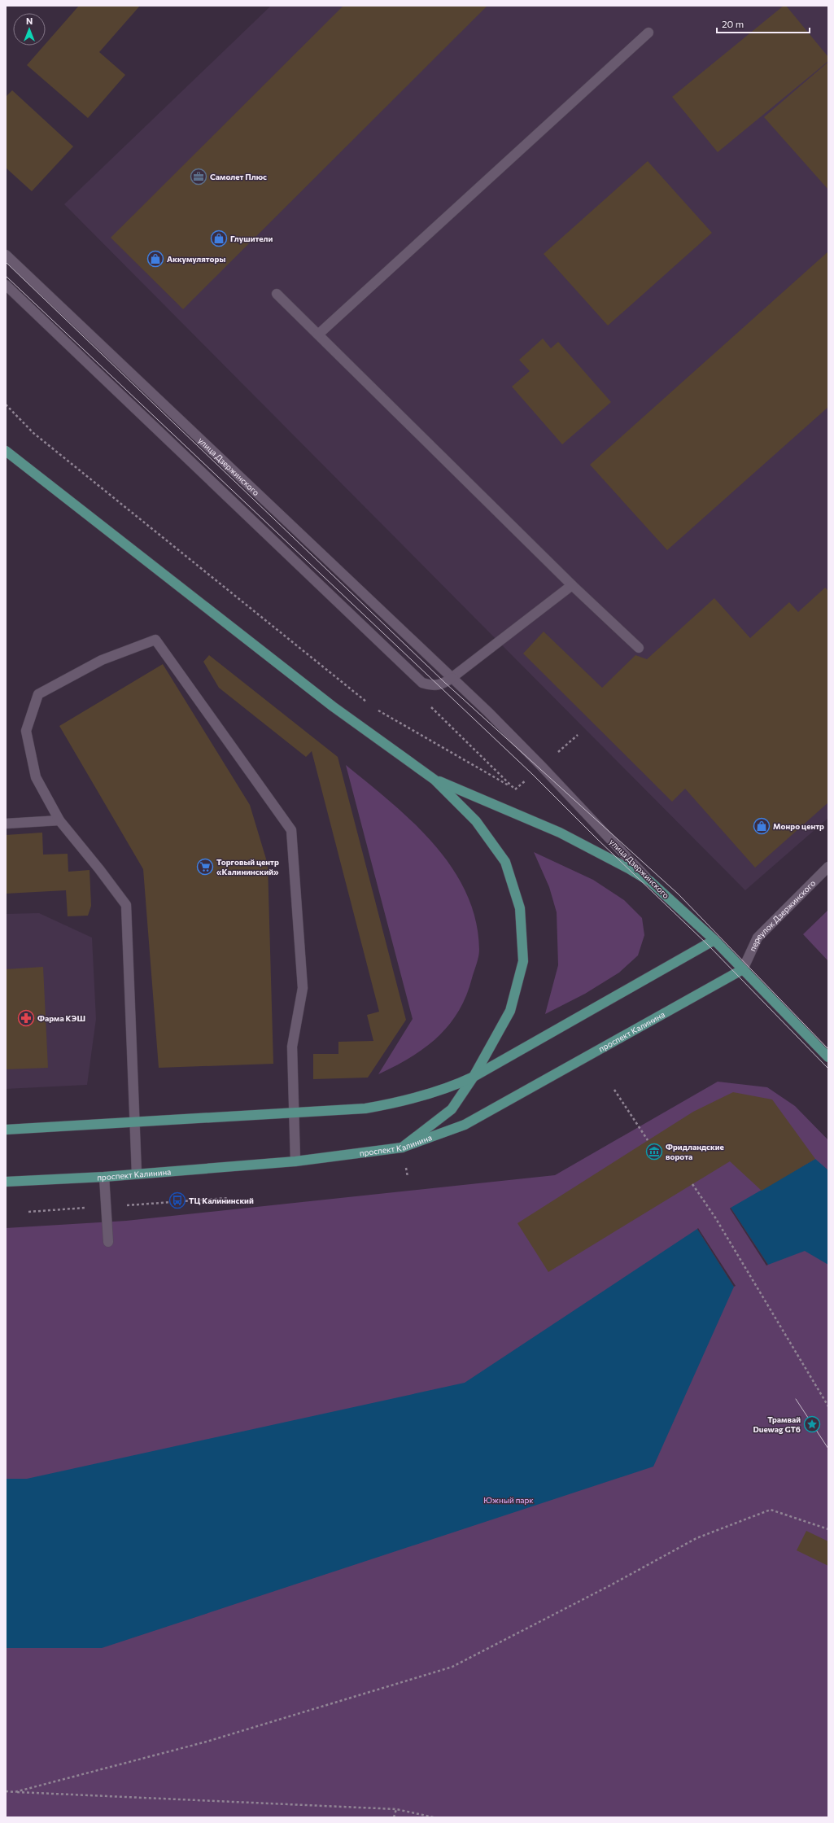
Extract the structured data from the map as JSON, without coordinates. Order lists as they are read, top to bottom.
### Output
{
  "streets": {
    "main road": ["улица Дзержинского", "переулок Дзержинского", "проспект Калинина"]
  },
  "crossings": [
    ["улица Дзержинского", "переулок Дзержинского"],
    ["улица Дзержинского", "проспект Калинина"],
    ["переулок Дзержинского", "проспект Калинина"]
  ],
  "parks": ["Южный парк"],
  "places": {
    "office": ["Самолет Плюс"],
    "shop": ["Глушители", "Аккумуляторы", "Монро центр"],
    "supermarket": ["Торговый центр «Калининский»"],
    "pharmacy": ["Фарма КЭШ"],
    "museum": ["Фридландские ворота"],
    "bus stop": ["ТЦ Калининский"],
    "place": ["Трамвай Duewag GT6"]
  },
  "scale_bar": "20 m",
  "north": "top"
}
